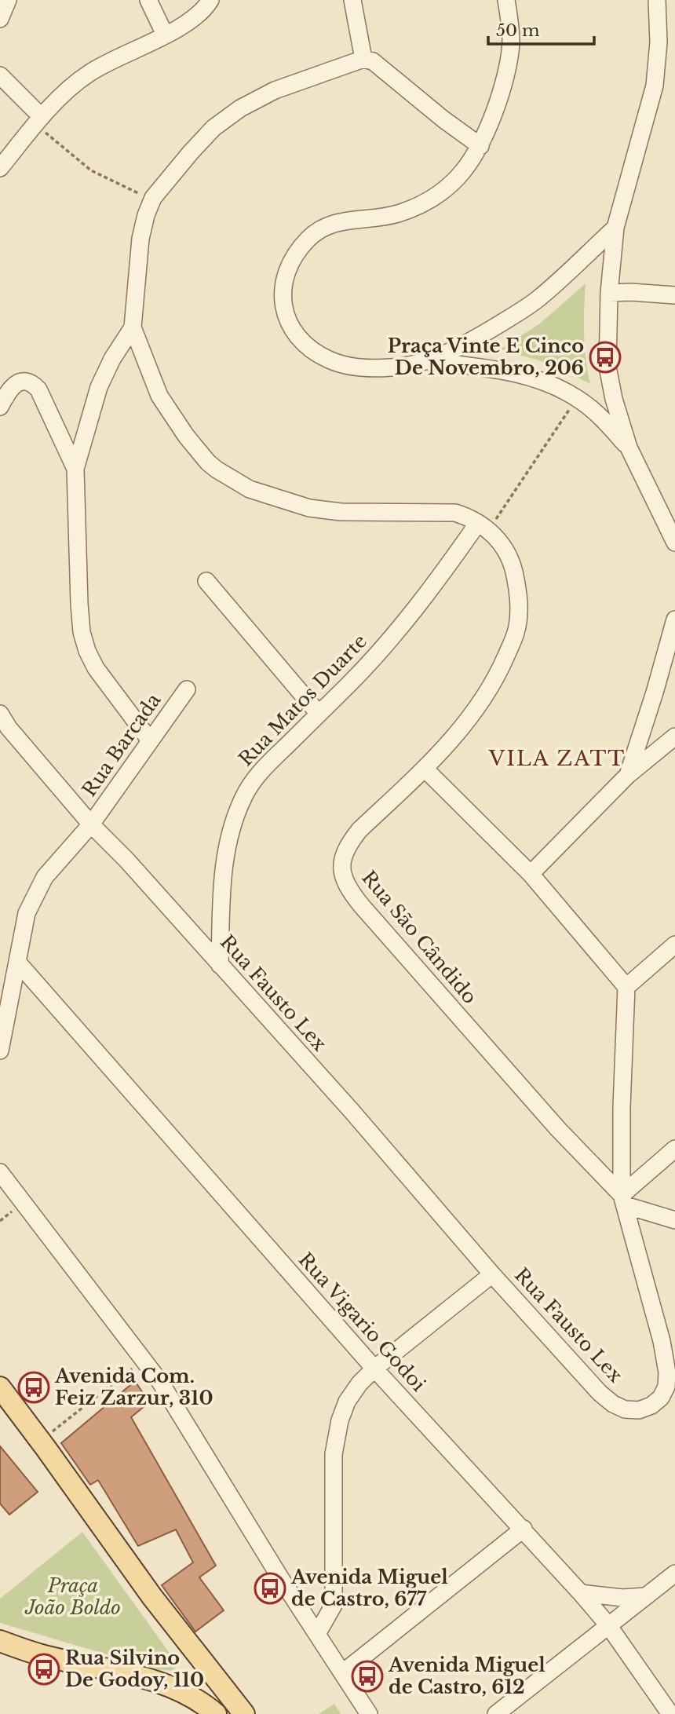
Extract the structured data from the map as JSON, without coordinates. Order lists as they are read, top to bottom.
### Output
{
  "streets": {
    "street": [
      "Rua Matos Duarte",
      "Rua Barcada",
      "Rua São Cândido",
      "Rua Fausto Lex",
      "Rua Vigario Godoi"
    ]
  },
  "crossings": [
    ["Rua Matos Duarte", "Rua São Cândido"],
    ["Rua Matos Duarte", "Rua Fausto Lex"],
    ["Rua Barcada", "Rua Fausto Lex"],
    ["Rua Barcada", "Rua Vigario Godoi"],
    ["Rua São Cândido", "Rua Fausto Lex"]
  ],
  "districts": ["VILA ZATT"],
  "parks": ["Praça João Boldo"],
  "places": {
    "bus stop": [
      "Praça Vinte E Cinco De Novembro, 206",
      "Avenida Com. Feiz Zarzur, 310",
      "Avenida Miguel de Castro, 677",
      "Rua Silvino De Godoy, 110",
      "Avenida Miguel de Castro, 612"
    ]
  },
  "scale_bar": "50 m"
}
